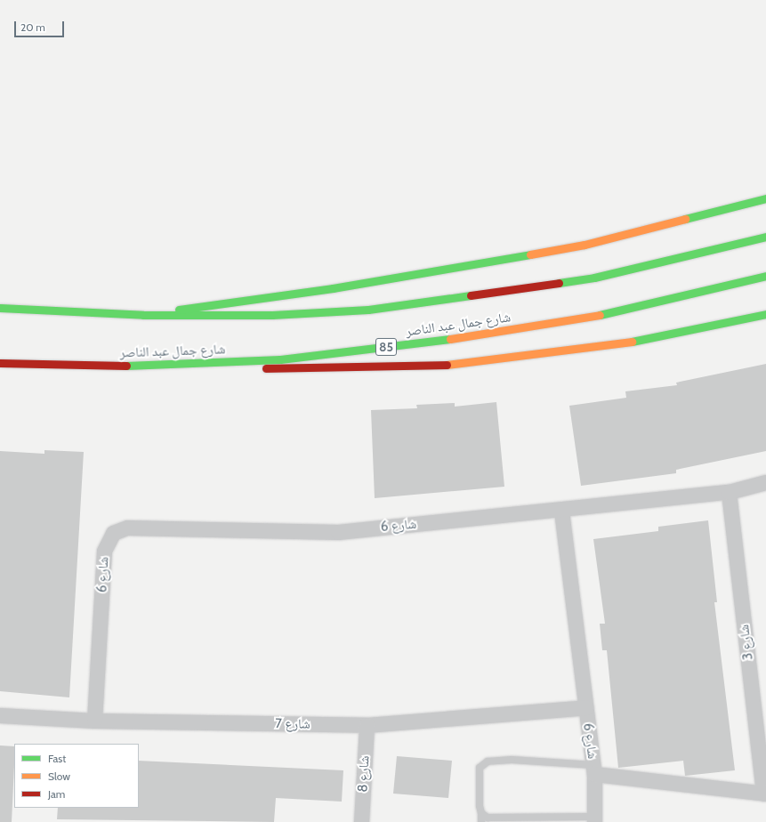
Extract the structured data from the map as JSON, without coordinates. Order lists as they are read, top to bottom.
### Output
{
  "streets": {
    "main road": ["شارع جمال عبد الناصر", "85"],
    "street": [
      "شارع 6",
      "شارع 3",
      "شارع 7",
      "شارع 8"
    ]
  },
  "crossings": [
    ["شارع 6", "شارع 3"],
    ["شارع 6", "شارع 7"],
    ["شارع 7", "شارع 8"]
  ],
  "legend": ["Fast", "Slow", "Jam"],
  "scale_bar": "20 m"
}
